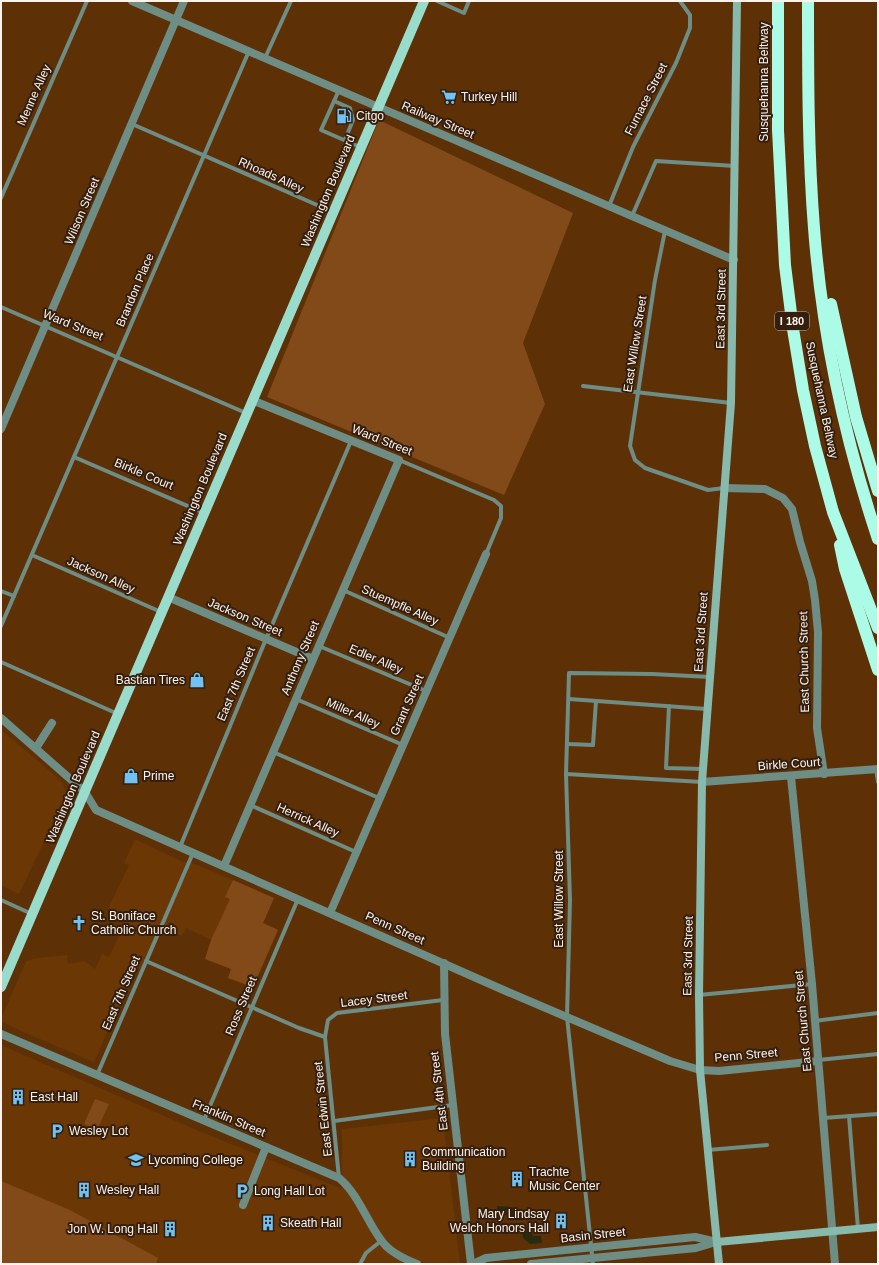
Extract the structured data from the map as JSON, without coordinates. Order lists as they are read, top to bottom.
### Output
{
  "streets": {
    "highway": ["Susquehanna Beltway", "I 180"],
    "main road": ["Washington Boulevard", "East 3rd Street", "Basin Street"],
    "street": [
      "Railway Street",
      "Wilson Street",
      "Ward Street",
      "Birkle Court",
      "Jackson Street",
      "Anthony Street",
      "East Church Street",
      "Grant Street",
      "Penn Street",
      "East 4th Street",
      "Franklin Street"
    ],
    "lane": [
      "Menne Alley",
      "Furnace Street",
      "Rhoads Alley",
      "Brandon Place",
      "East Willow Street",
      "Jackson Alley",
      "Stuempfle Alley",
      "Edler Alley",
      "East 7th Street",
      "Miller Alley",
      "Herrick Alley",
      "Lacey Street",
      "Ross Street",
      "East Edwin Street"
    ]
  },
  "crossings": [
    ["Furnace Street", "Railway Street"],
    ["Railway Street", "Washington Boulevard"],
    ["Railway Street", "Wilson Street"],
    ["Railway Street", "Brandon Place"],
    ["Railway Street", "East 3rd Street"],
    ["Railway Street", "East Willow Street"],
    ["Rhoads Alley", "Washington Boulevard"],
    ["Rhoads Alley", "Wilson Street"],
    ["Rhoads Alley", "Brandon Place"],
    ["Washington Boulevard", "Ward Street"],
    ["Washington Boulevard", "Birkle Court"],
    ["Washington Boulevard", "Jackson Alley"],
    ["Washington Boulevard", "Jackson Street"],
    ["Washington Boulevard", "Penn Street"],
    ["Wilson Street", "Ward Street"],
    ["Brandon Place", "Ward Street"],
    ["Brandon Place", "Birkle Court"],
    ["Brandon Place", "Jackson Alley"],
    ["East 3rd Street", "East Willow Street"],
    ["East 3rd Street", "Birkle Court"],
    ["East 3rd Street", "East Church Street"],
    ["East 3rd Street", "Penn Street"],
    ["East 3rd Street", "Basin Street"],
    ["Ward Street", "Anthony Street"],
    ["Ward Street", "East 7th Street"],
    ["Ward Street", "Grant Street"],
    ["East Willow Street", "East Church Street"],
    ["East Willow Street", "Penn Street"],
    ["East Willow Street", "Basin Street"],
    ["Birkle Court", "East Church Street"],
    ["Stuempfle Alley", "Anthony Street"],
    ["Stuempfle Alley", "Grant Street"],
    ["Jackson Street", "Anthony Street"],
    ["Jackson Street", "East 7th Street"],
    ["Anthony Street", "Edler Alley"],
    ["Anthony Street", "Miller Alley"],
    ["Anthony Street", "Herrick Alley"],
    ["Anthony Street", "Penn Street"],
    ["Edler Alley", "Grant Street"],
    ["East Church Street", "Penn Street"],
    ["East Church Street", "Basin Street"],
    ["East 7th Street", "Penn Street"],
    ["East 7th Street", "Franklin Street"],
    ["Grant Street", "Miller Alley"],
    ["Grant Street", "Herrick Alley"],
    ["Grant Street", "Penn Street"],
    ["Penn Street", "Ross Street"],
    ["Penn Street", "East 4th Street"],
    ["Lacey Street", "East 4th Street"],
    ["Lacey Street", "East Edwin Street"],
    ["Ross Street", "Franklin Street"],
    ["East 4th Street", "Basin Street"],
    ["East Edwin Street", "Franklin Street"]
  ],
  "places": {
    "supermarket": ["Turkey Hill"],
    "fuel station": ["Citgo"],
    "shop": ["Bastian Tires", "Prime"],
    "church": ["St. Boniface Catholic Church"],
    "building": [
      "East Hall",
      "Communication Building",
      "Trachte Music Center",
      "Wesley Hall",
      "Mary Lindsay Welch Honors Hall",
      "Skeath Hall",
      "Jon W. Long Hall"
    ],
    "parking": ["Wesley Lot", "Long Hall Lot"],
    "school or university": ["Lycoming College"]
  }
}
